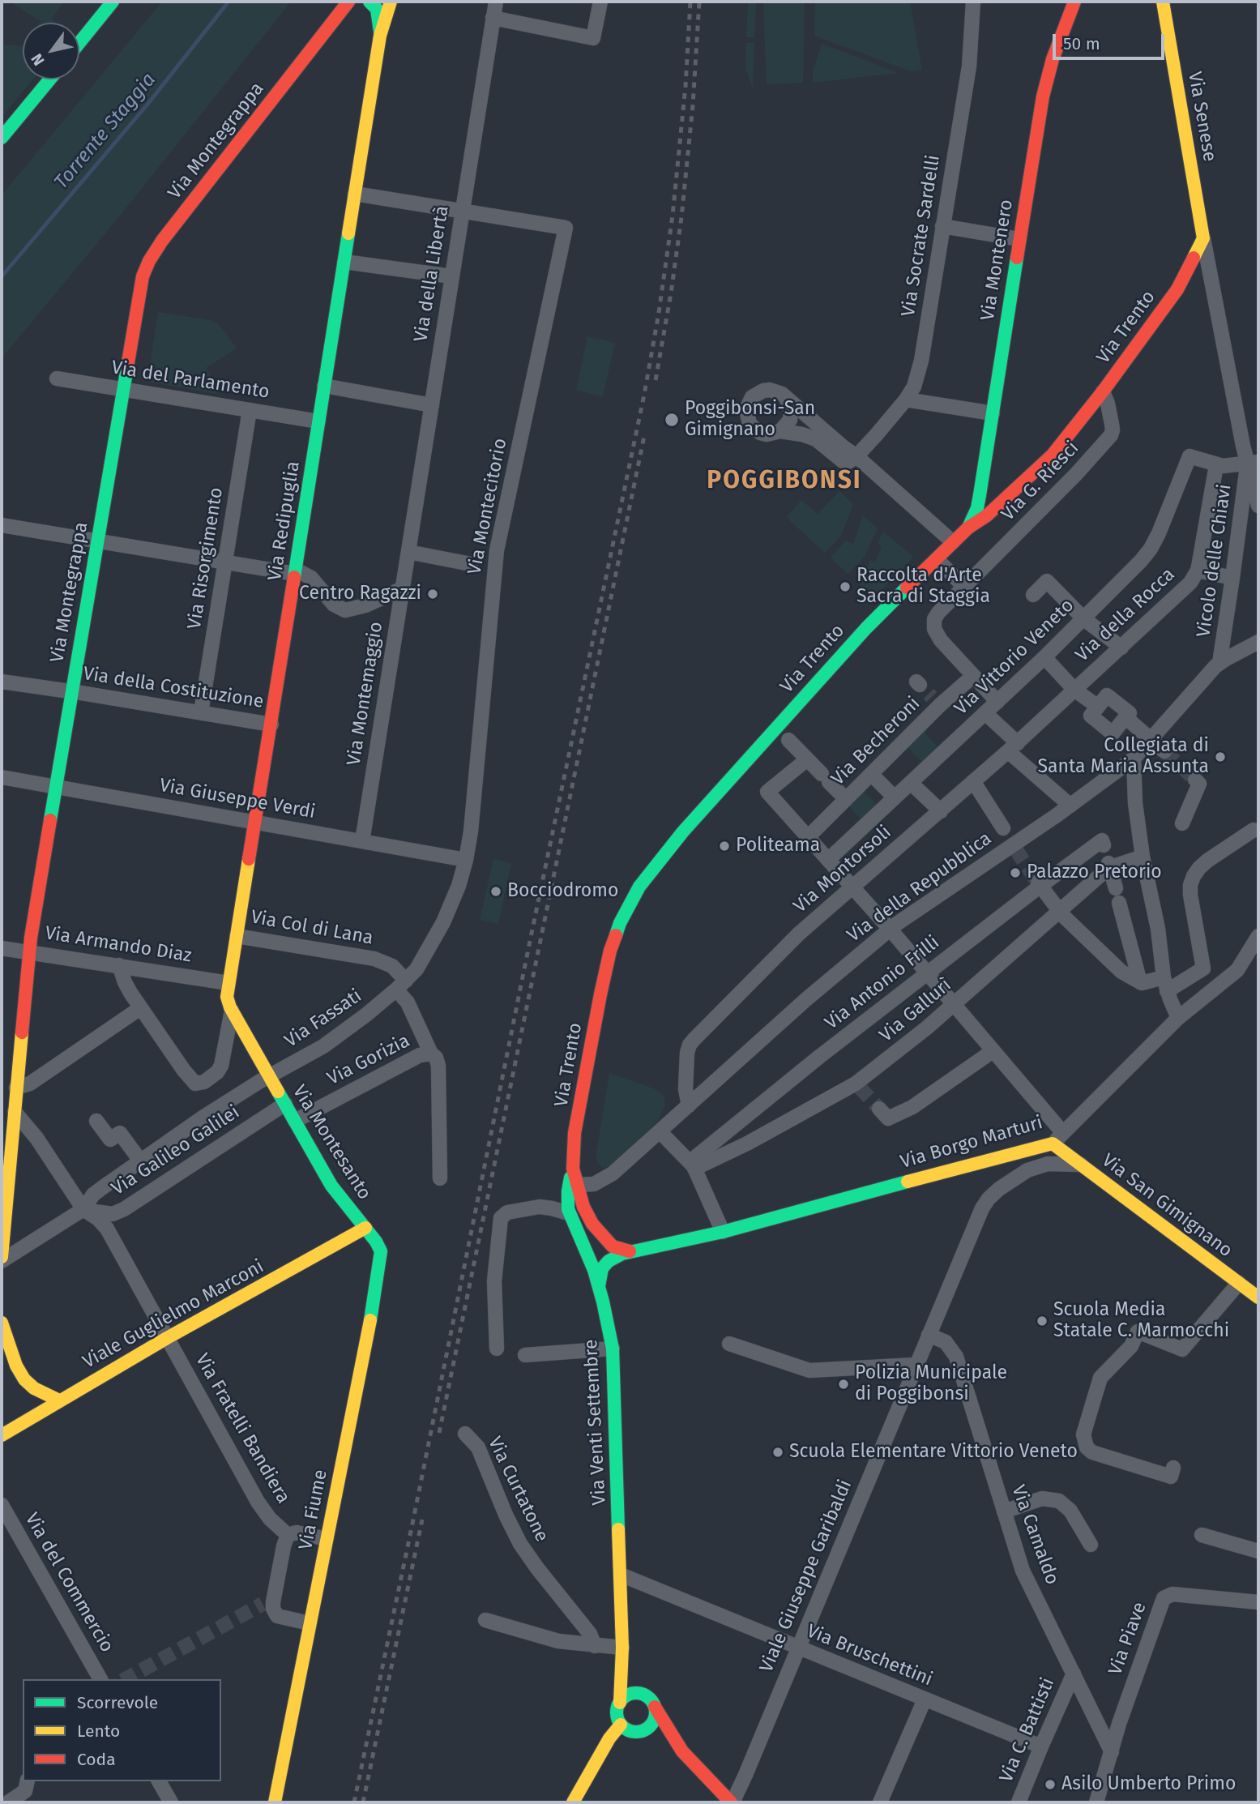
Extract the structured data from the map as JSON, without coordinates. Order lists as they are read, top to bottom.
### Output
{
  "streets": {
    "main road": [
      "Via Senese",
      "Via Montegrappa",
      "Via Montenero",
      "Via Trento",
      "Via Redipuglia",
      "Via Montesanto",
      "Via Borgo Marturi",
      "Via San Gimignano",
      "Viale Guglielmo Marconi",
      "Via Venti Settembre",
      "Via Fiume"
    ],
    "street": [
      "Via Socrate Sardelli",
      "Via della Libertà",
      "Via del Parlamento",
      "Via G. Riesci",
      "Via Montecitorio",
      "Via Risorgimento",
      "Vicolo delle Chiavi",
      "Via della Rocca",
      "Via Vittorio Veneto",
      "Via della Costituzione",
      "Via Montemaggio",
      "Via Becheroni",
      "Via Giuseppe Verdi",
      "Via Montorsoli",
      "Via della Repubblica",
      "Via Col di Lana",
      "Via Armando Diaz",
      "Via Antonio Frilli",
      "Via Gallurì",
      "Via Fassati",
      "Via Gorizia",
      "Via Galileo Galilei",
      "Via Fratelli Bandiera",
      "Via Curtatone",
      "Via Camaldo",
      "Viale Giuseppe Garibaldi",
      "Via del Commercio",
      "Via Piave",
      "Via Bruschettini",
      "Via C. Battisti"
    ]
  },
  "crossings": [
    ["Via Senese", "Via Trento"],
    ["Via Montegrappa", "Via del Parlamento"],
    ["Via Montegrappa", "Via della Costituzione"],
    ["Via Montegrappa", "Via Giuseppe Verdi"],
    ["Via Montegrappa", "Via Armando Diaz"],
    ["Via Montegrappa", "Via Galileo Galilei"],
    ["Via Montegrappa", "Via Fratelli Bandiera"],
    ["Via Montenero", "Via Trento"],
    ["Via della Libertà", "Via Montecitorio"],
    ["Via della Libertà", "Via Montemaggio"],
    ["Via Trento", "Via G. Riesci"],
    ["Via Trento", "Via Venti Settembre"],
    ["Via del Parlamento", "Via Redipuglia"],
    ["Via del Parlamento", "Via Risorgimento"],
    ["Via G. Riesci", "Via Vittorio Veneto"],
    ["Via G. Riesci", "Via Becheroni"],
    ["Via Montecitorio", "Via Redipuglia"],
    ["Via Montecitorio", "Via Giuseppe Verdi"],
    ["Via Montecitorio", "Via Col di Lana"],
    ["Via Montecitorio", "Via Fassati"],
    ["Via Montecitorio", "Via Gorizia"],
    ["Via Redipuglia", "Via della Costituzione"],
    ["Via Redipuglia", "Via Giuseppe Verdi"],
    ["Via Redipuglia", "Via Col di Lana"],
    ["Via Redipuglia", "Via Armando Diaz"],
    ["Via Redipuglia", "Via Montesanto"],
    ["Via Risorgimento", "Via della Costituzione"],
    ["Vicolo delle Chiavi", "Via della Repubblica"],
    ["Via della Rocca", "Via Vittorio Veneto"],
    ["Via della Rocca", "Via Montorsoli"],
    ["Via Montemaggio", "Via Giuseppe Verdi"],
    ["Via Montorsoli", "Via della Repubblica"],
    ["Via Col di Lana", "Via Fassati"],
    ["Via Col di Lana", "Via Gorizia"],
    ["Via Antonio Frilli", "Via Gallurì"],
    ["Via Fassati", "Via Gorizia"],
    ["Via Fassati", "Via Montesanto"],
    ["Via Fassati", "Via Galileo Galilei"],
    ["Via Gorizia", "Via Montesanto"],
    ["Via Montesanto", "Via Galileo Galilei"],
    ["Via Montesanto", "Viale Guglielmo Marconi"],
    ["Via Montesanto", "Via Fiume"],
    ["Via Borgo Marturi", "Via San Gimignano"],
    ["Via Galileo Galilei", "Via Fratelli Bandiera"],
    ["Via San Gimignano", "Viale Giuseppe Garibaldi"],
    ["Viale Guglielmo Marconi", "Via Fratelli Bandiera"],
    ["Viale Guglielmo Marconi", "Via Fiume"],
    ["Via Venti Settembre", "Via Bruschettini"],
    ["Via Camaldo", "Viale Giuseppe Garibaldi"],
    ["Via Camaldo", "Via Piave"],
    ["Via Camaldo", "Via C. Battisti"],
    ["Viale Giuseppe Garibaldi", "Via Bruschettini"],
    ["Via Bruschettini", "Via C. Battisti"]
  ],
  "districts": ["POGGIBONSI"],
  "water": ["Torrente Staggia"],
  "places": [
    "Poggibonsi-San Gimignano",
    "Raccolta d'Arte Sacra di Staggia",
    "Centro Ragazzi",
    "Collegiata di Santa Maria Assunta",
    "Politeama",
    "Palazzo Pretorio",
    "Bocciodromo",
    "Scuola Media Statale C. Marmocchi",
    "Polizia Municipale di Poggibonsi",
    "Scuola Elementare Vittorio Veneto",
    "Asilo Umberto Primo"
  ],
  "legend": ["Scorrevole", "Lento", "Coda"],
  "scale_bar": "50 m",
  "north": "bottom left"
}
